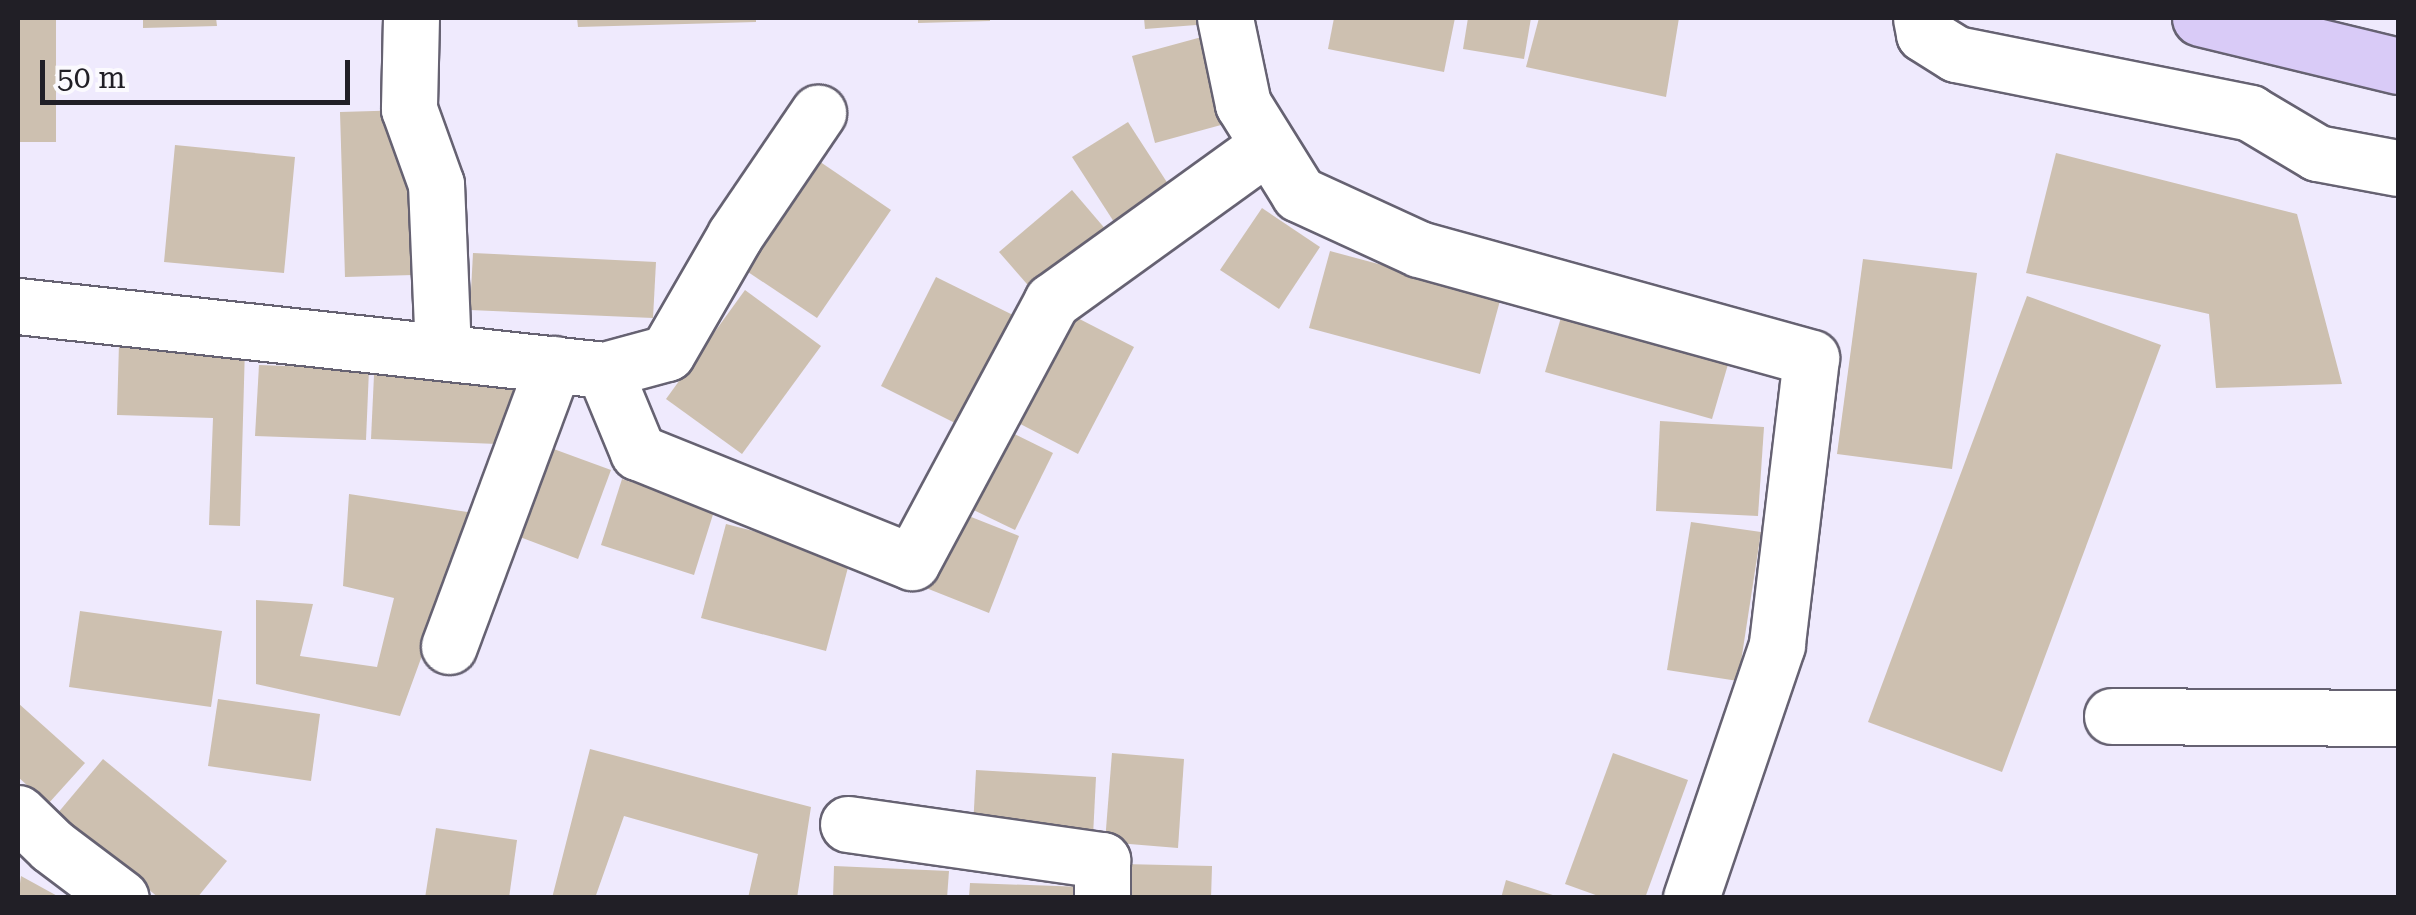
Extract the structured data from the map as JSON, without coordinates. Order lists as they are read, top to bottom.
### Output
{
  "scale_bar": "50 m"
}
